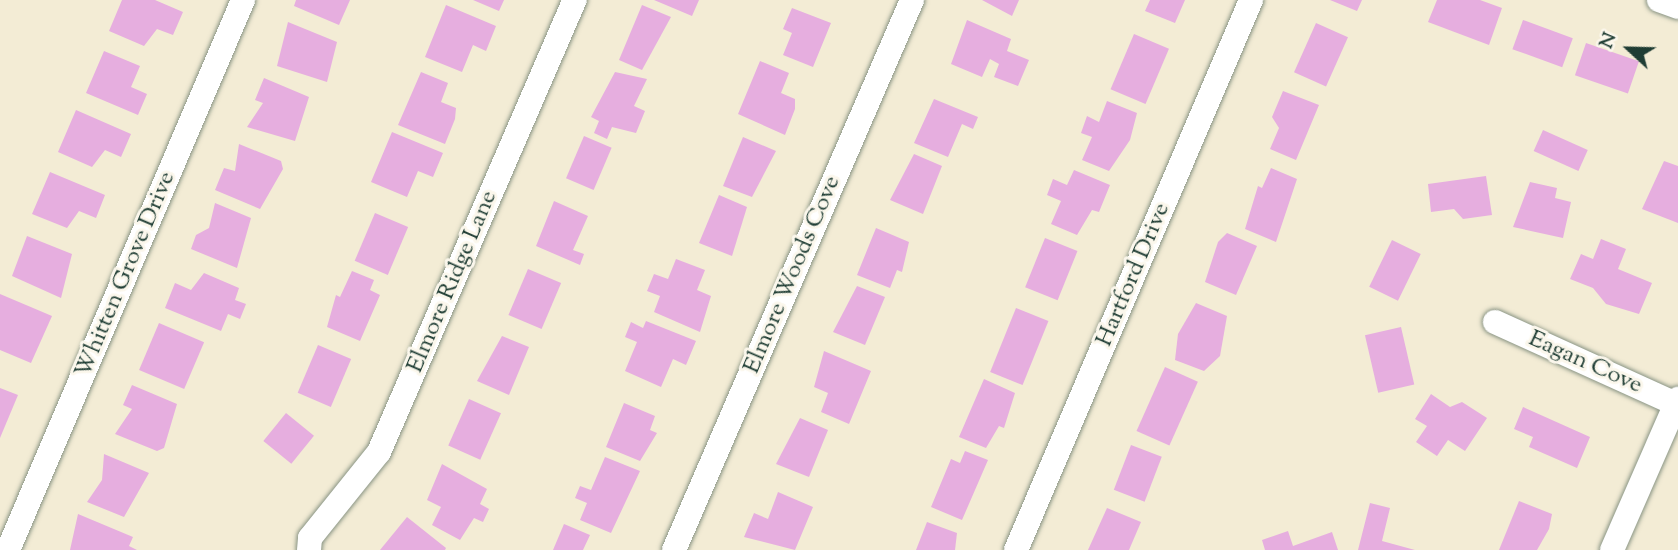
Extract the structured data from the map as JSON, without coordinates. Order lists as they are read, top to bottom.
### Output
{
  "streets": {
    "street": [
      "Whitten Grove Drive",
      "Elmore Woods Cove",
      "Hartford Drive",
      "Elmore Ridge Lane",
      "Eagan Cove"
    ]
  },
  "north": "left"
}
